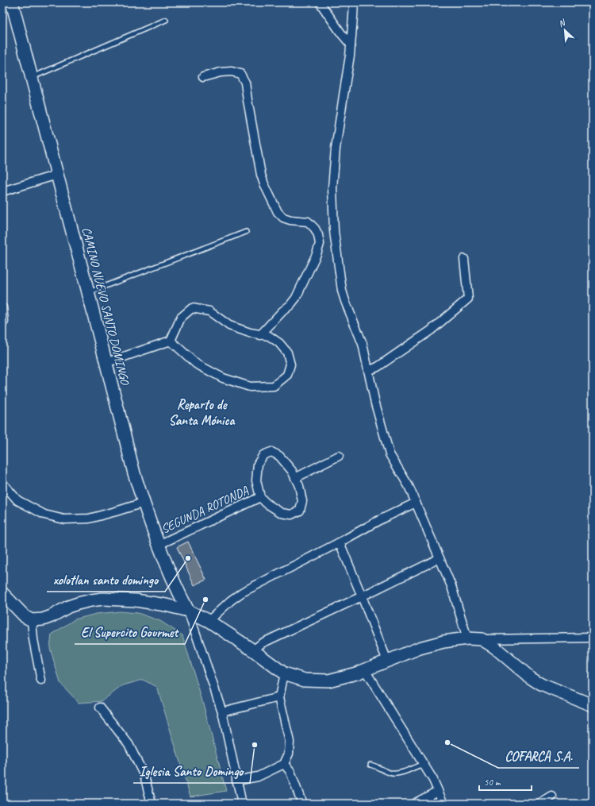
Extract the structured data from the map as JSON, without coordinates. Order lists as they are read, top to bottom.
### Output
{
  "streets": {
    "street": ["CAMINO NUEVO SANTO DOMINGO", "SEGUNDA ROTONDA"]
  },
  "crossings": [
    ["CAMINO NUEVO SANTO DOMINGO", "SEGUNDA ROTONDA"]
  ],
  "districts": ["Reparto de Santa Mónica"],
  "places": [
    "xolotlan santo domingo",
    "El Supercito Gourmet",
    "COFARCA S.A.",
    "Iglesia Santo Domingo"
  ],
  "scale_bar": "50 m",
  "north": "top left"
}
